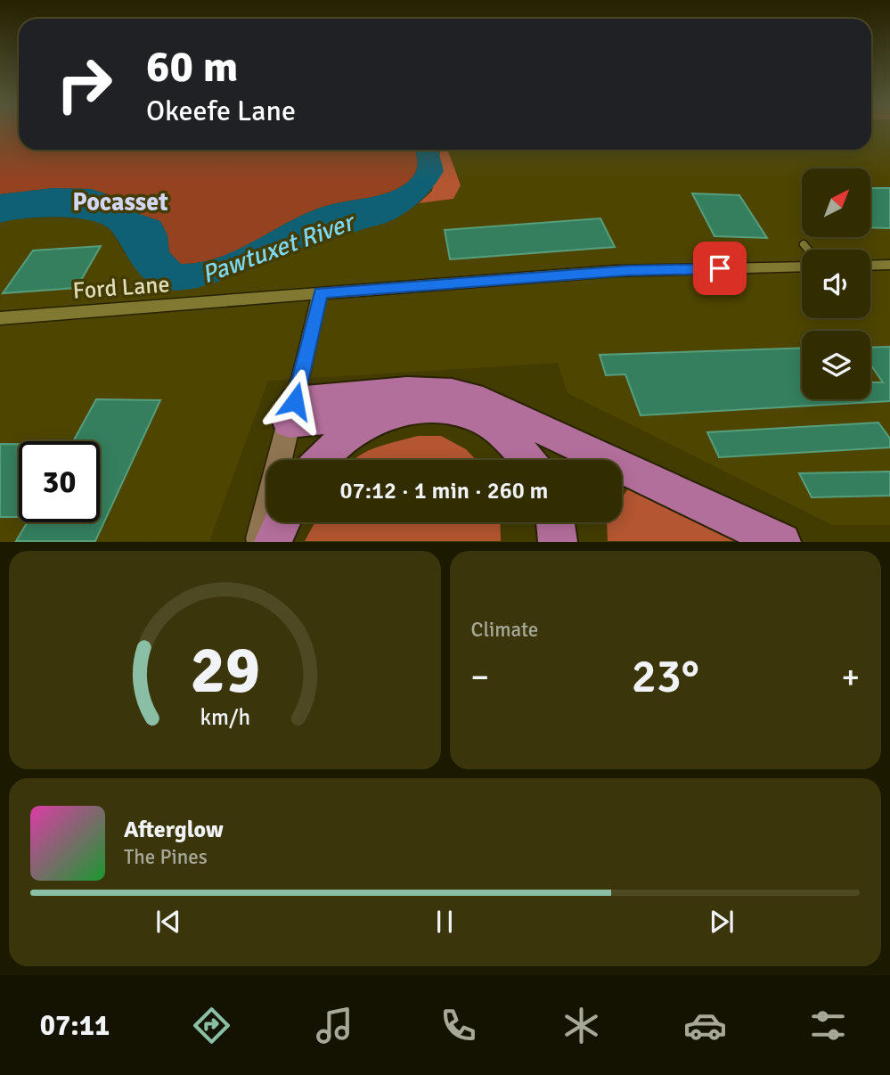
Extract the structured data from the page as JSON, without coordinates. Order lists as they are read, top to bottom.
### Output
{
  "streets": {
    "street": ["Ford Lane"]
  },
  "districts": ["Pocasset"],
  "water": ["Pawtuxet River"],
  "north": "top right",
  "page": {
    "turn": ["60 m", "Okeefe Lane"],
    "limit": "30",
    "trip": "07:12 · 1 min · 260 m",
    "tile": "Climate",
    "heat": ["−", "23°", "+"],
    "song": ["Afterglow", "The Pines"],
    "tabs": "07:11",
    "gauge": ["29", "km/h"]
  }
}
